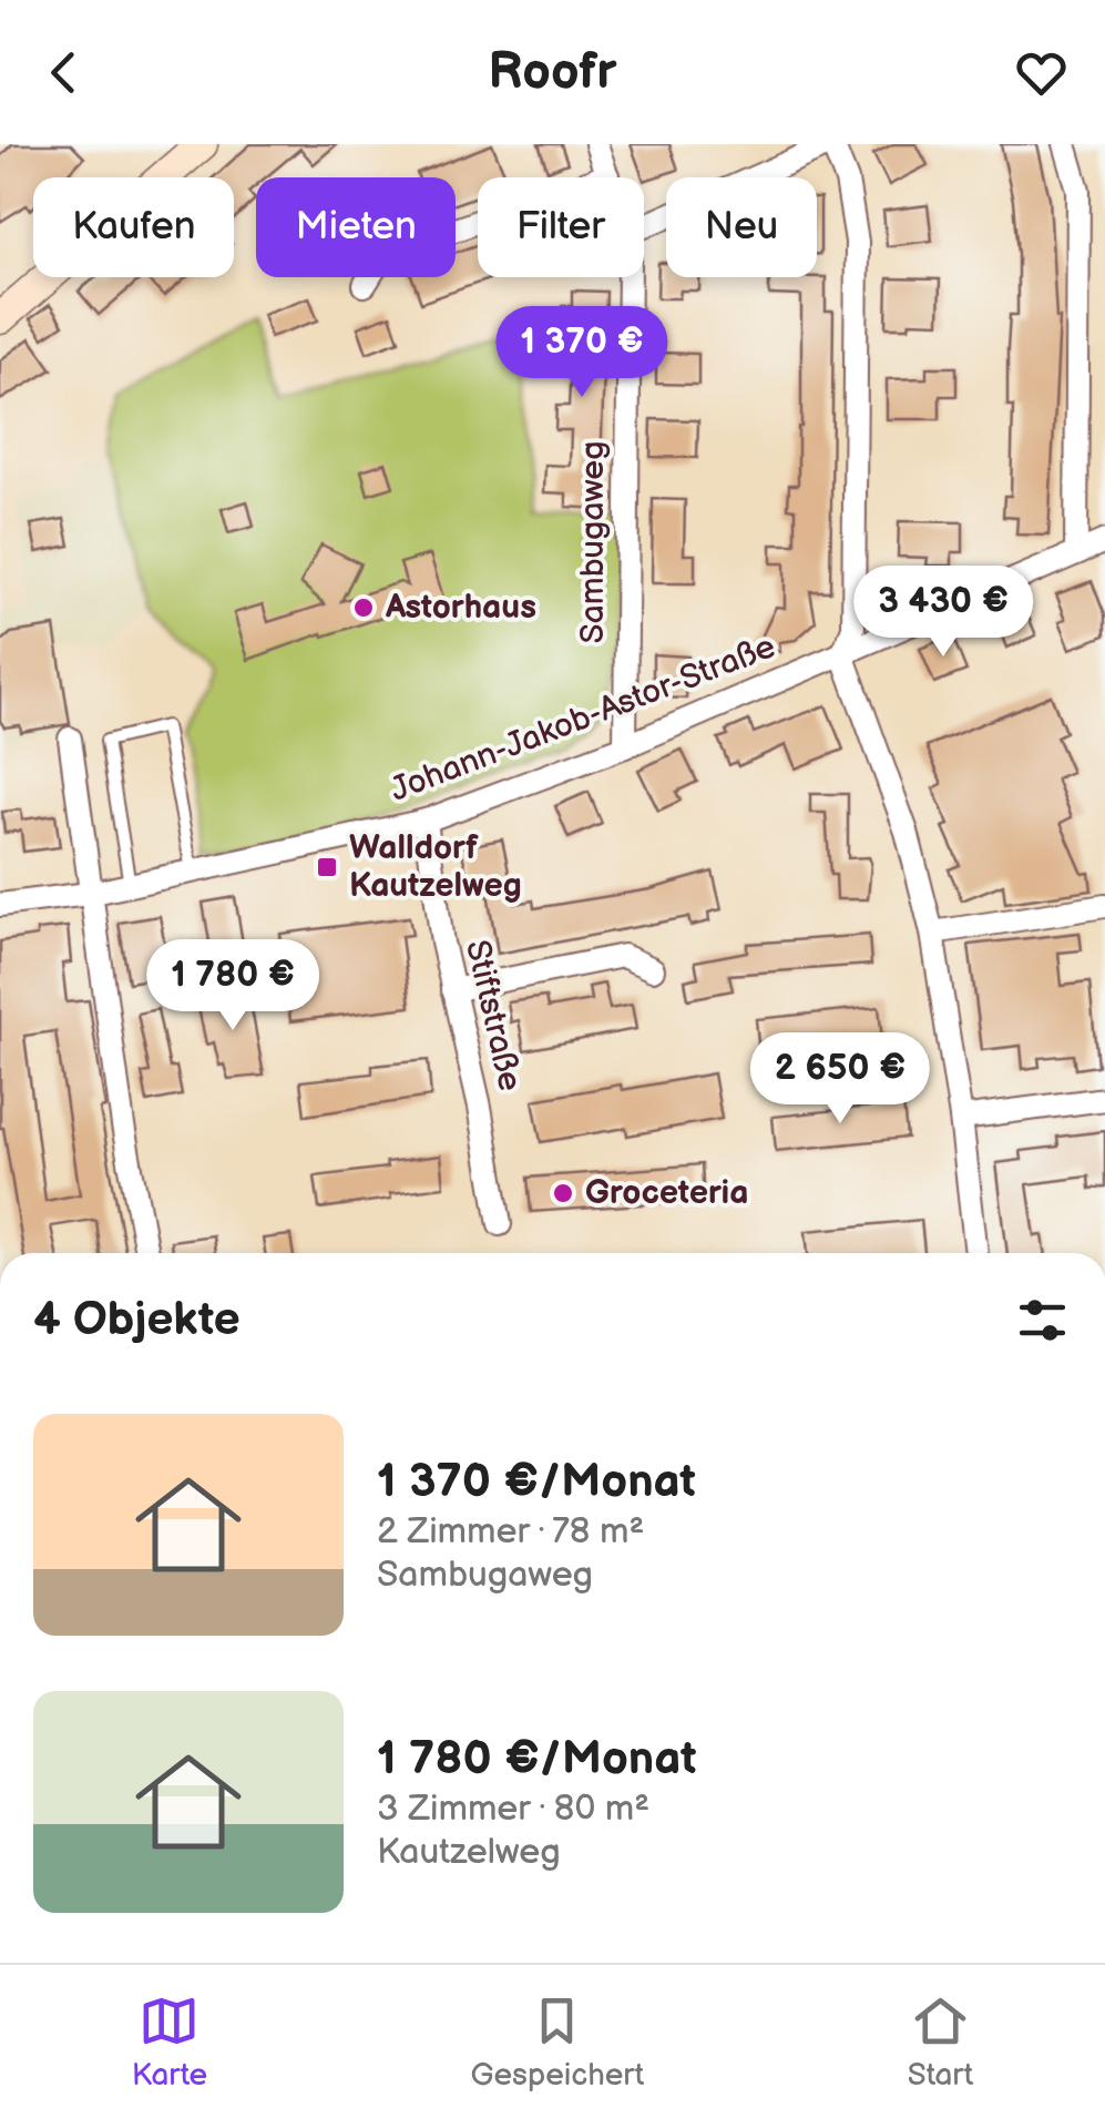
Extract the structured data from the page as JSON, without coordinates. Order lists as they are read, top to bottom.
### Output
{
  "streets": {
    "street": ["Sambugaweg", "Johann-Jakob-Astor-Straße", "Stiftstraße"]
  },
  "crossings": [
    ["Sambugaweg", "Johann-Jakob-Astor-Straße"],
    ["Johann-Jakob-Astor-Straße", "Stiftstraße"]
  ],
  "places": {
    "other": ["Astorhaus", "Groceteria"],
    "transit": ["Walldorf Kautzelweg"]
  },
  "page": {
    "header": "Roofr",
    "chip": [
      "Kaufen",
      "Mieten",
      "Filter",
      "Neu"
    ],
    "price": [
      "1 370 €",
      "3 430 €",
      "1 780 €",
      "2 650 €"
    ],
    "heading": "4 Objekte",
    "list": [
      {
        "name": "1 370 €/Monat",
        "note": "2 Zimmer · 78 m² · Sambugaweg"
      },
      {
        "name": "1 780 €/Monat",
        "note": "3 Zimmer · 80 m² · Kautzelweg"
      }
    ],
    "tabs": ["Karte", "Gespeichert", "Start"]
  }
}
